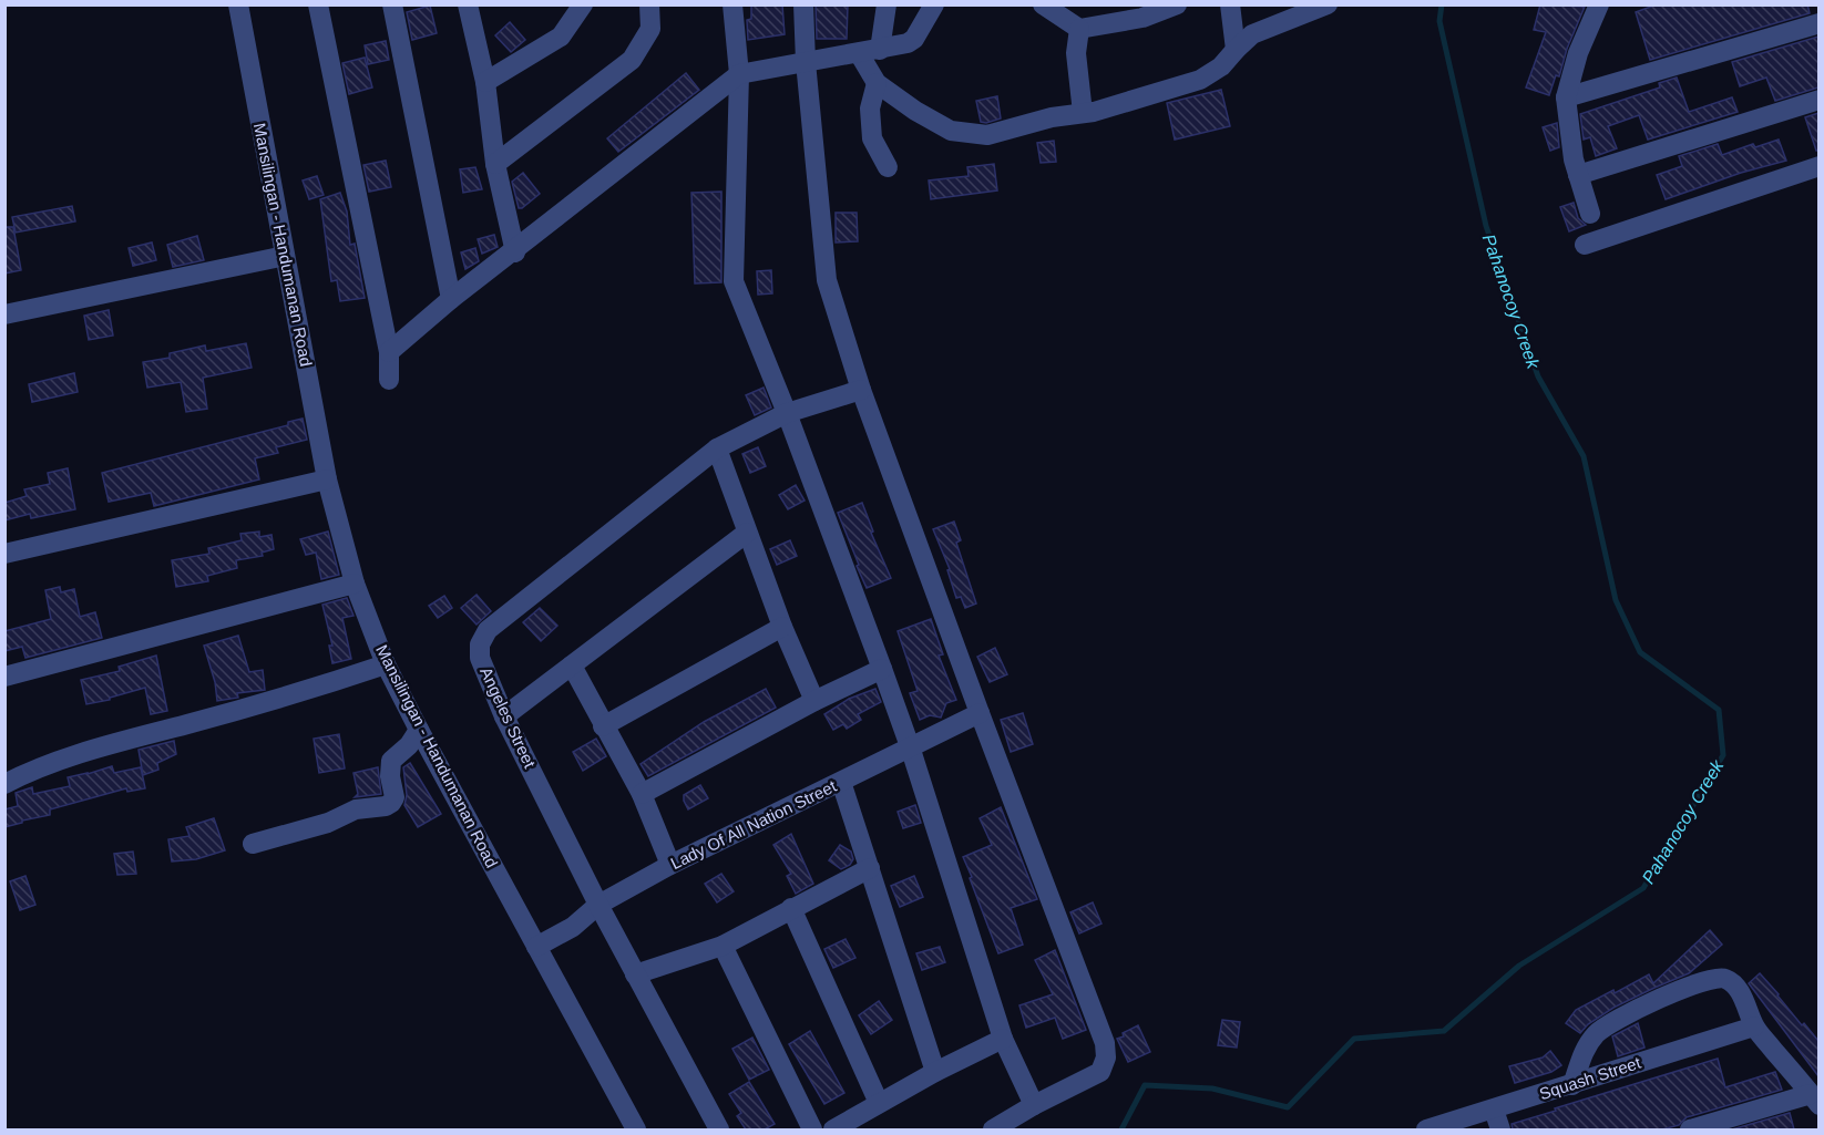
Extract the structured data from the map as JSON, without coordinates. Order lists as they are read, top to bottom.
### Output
{
  "streets": {
    "street": [
      "Mansilingan - Handumanan Road",
      "Angeles Street",
      "Lady Of All Nation Street",
      "Squash Street"
    ]
  },
  "crossings": [
    ["Mansilingan - Handumanan Road", "Lady Of All Nation Street"],
    ["Angeles Street", "Lady Of All Nation Street"]
  ],
  "water": ["Pahanocoy Creek"]
}
